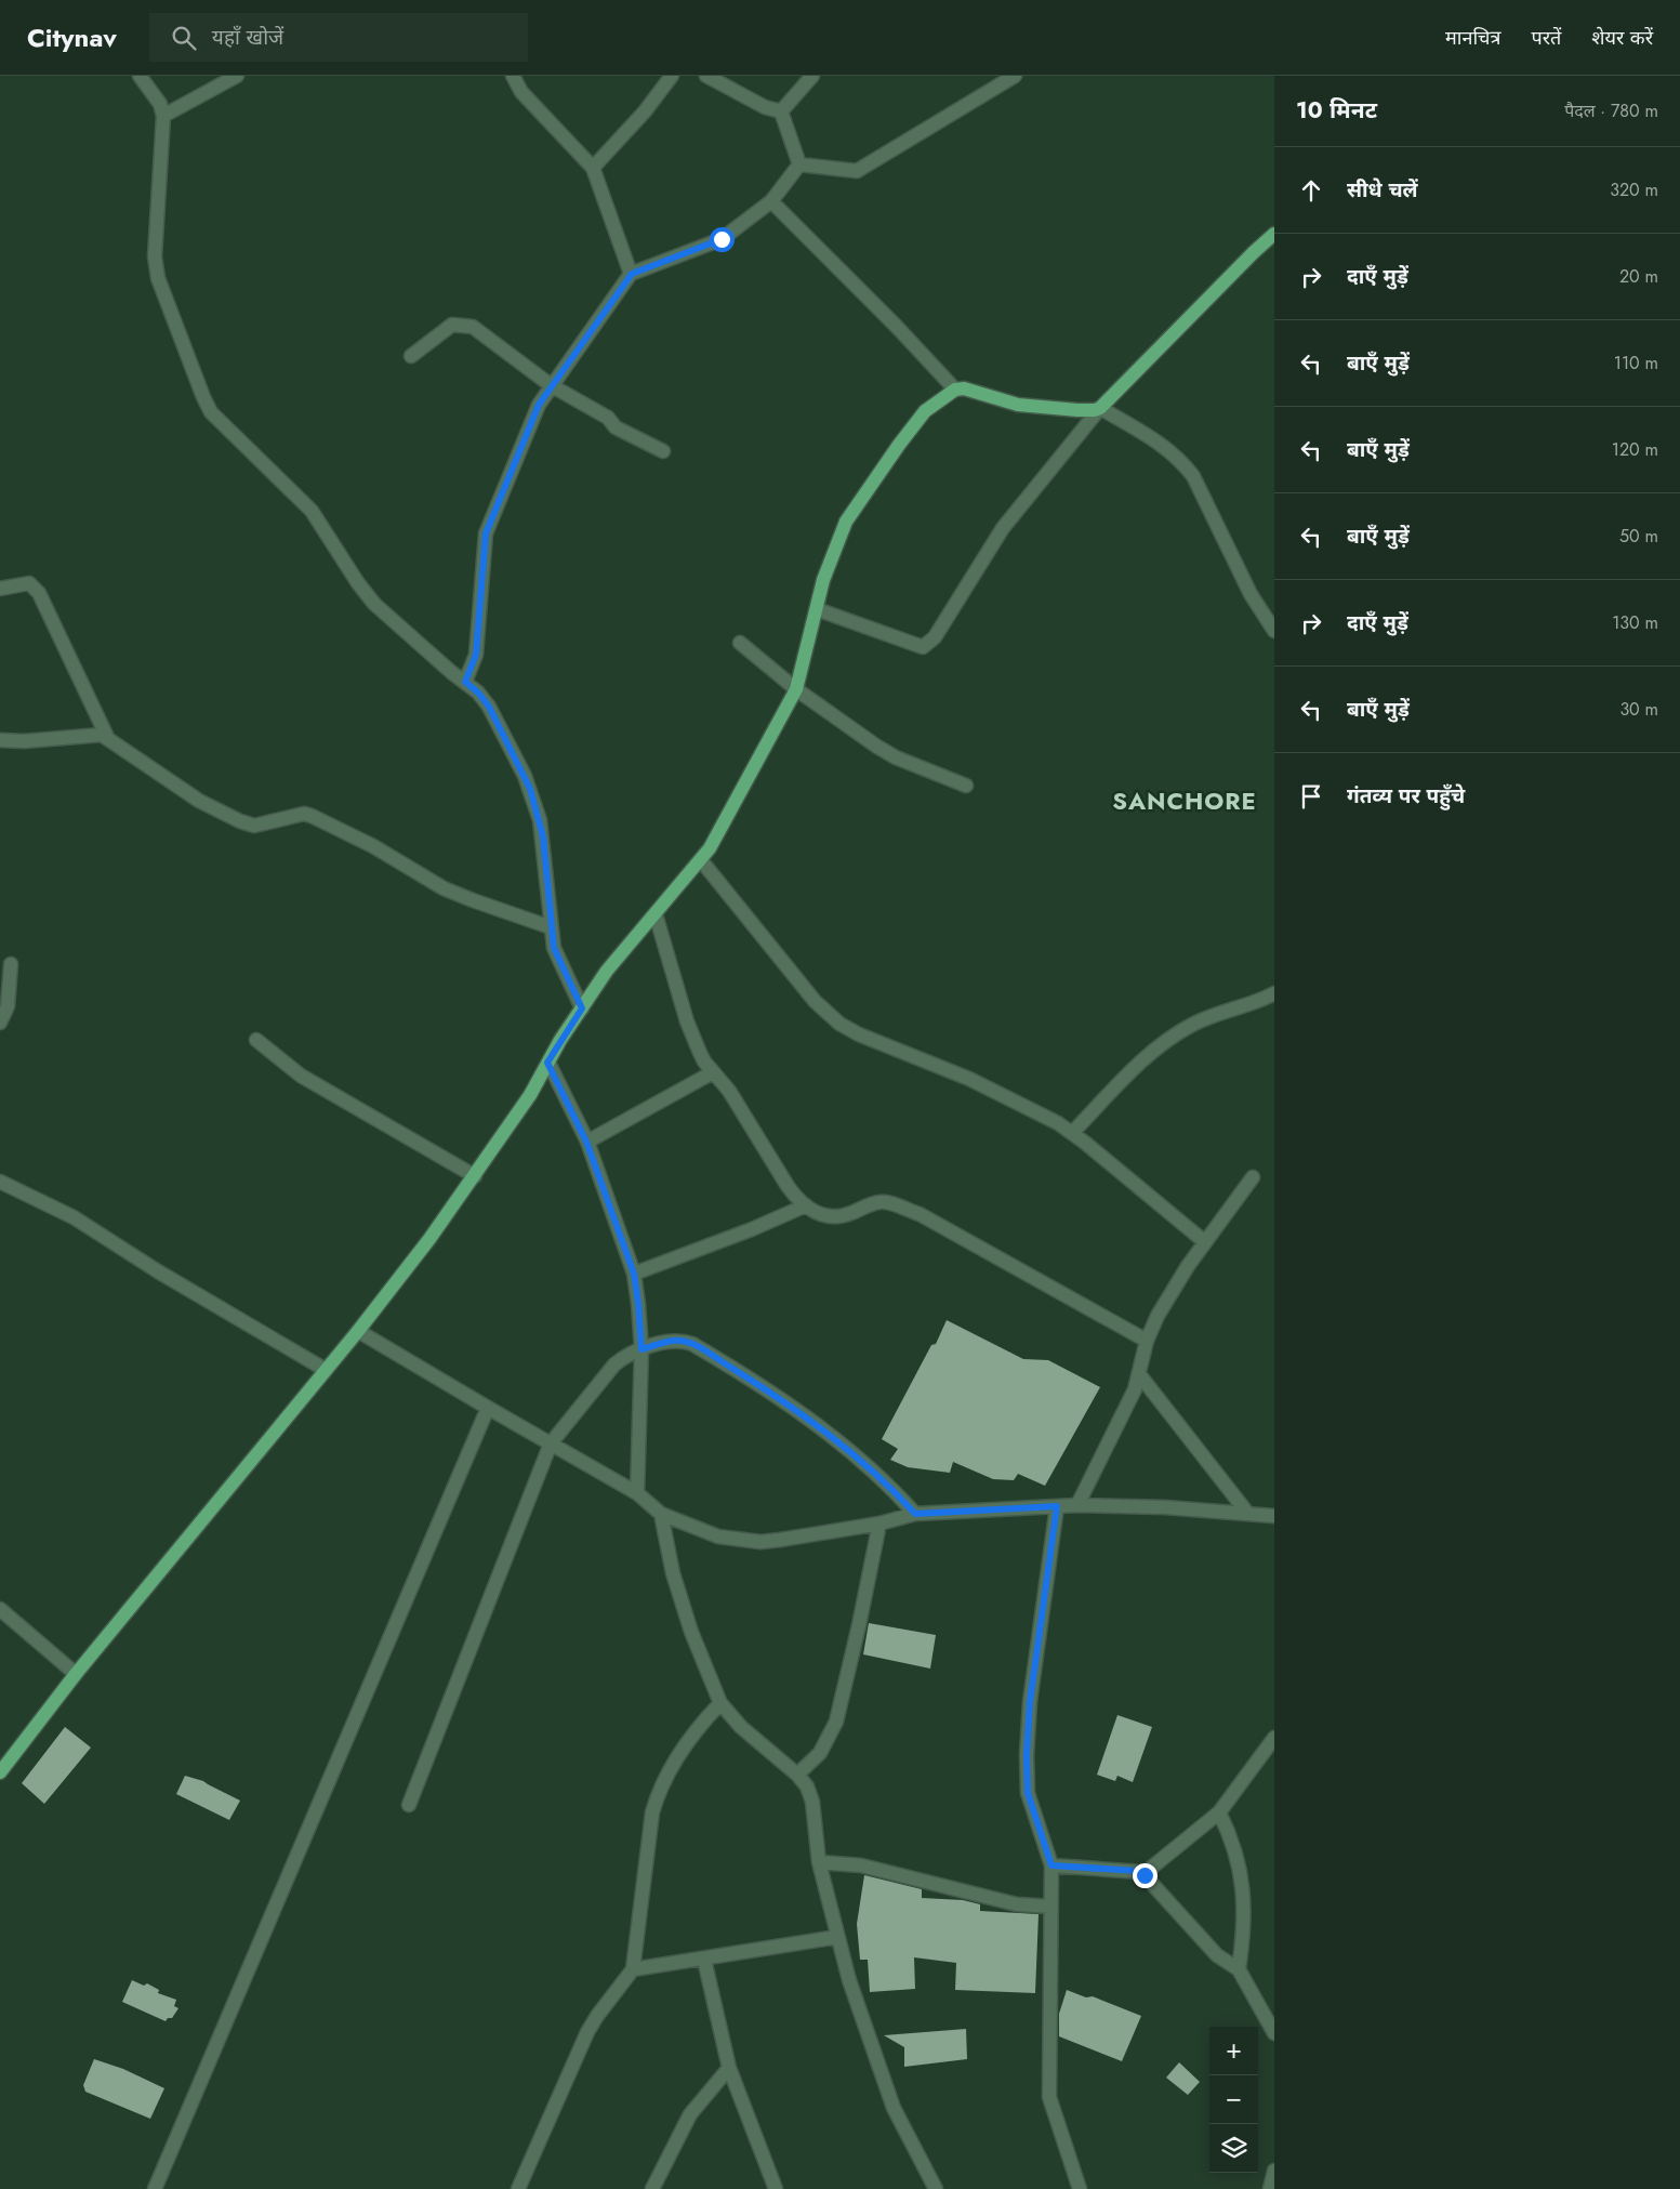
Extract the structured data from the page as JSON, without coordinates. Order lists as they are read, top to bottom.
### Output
{
  "districts": ["SANCHORE"],
  "page": {
    "header": "Citynav",
    "search": "यहाँ खोजें",
    "nav": ["मानचित्र", "परतें", "शेयर करें"],
    "heading": ["10 मिनट", "पैदल · 780 m"],
    "list": [
      ["सीधे चलें", "320 m"],
      ["दाएँ मुड़ें", "20 m"],
      ["बाएँ मुड़ें", "110 m"],
      ["बाएँ मुड़ें", "120 m"],
      ["बाएँ मुड़ें", "50 m"],
      ["दाएँ मुड़ें", "130 m"],
      ["बाएँ मुड़ें", "30 m"],
      "गंतव्य पर पहुँचे"
    ],
    "map_buttons": ["+", "−"]
  }
}
